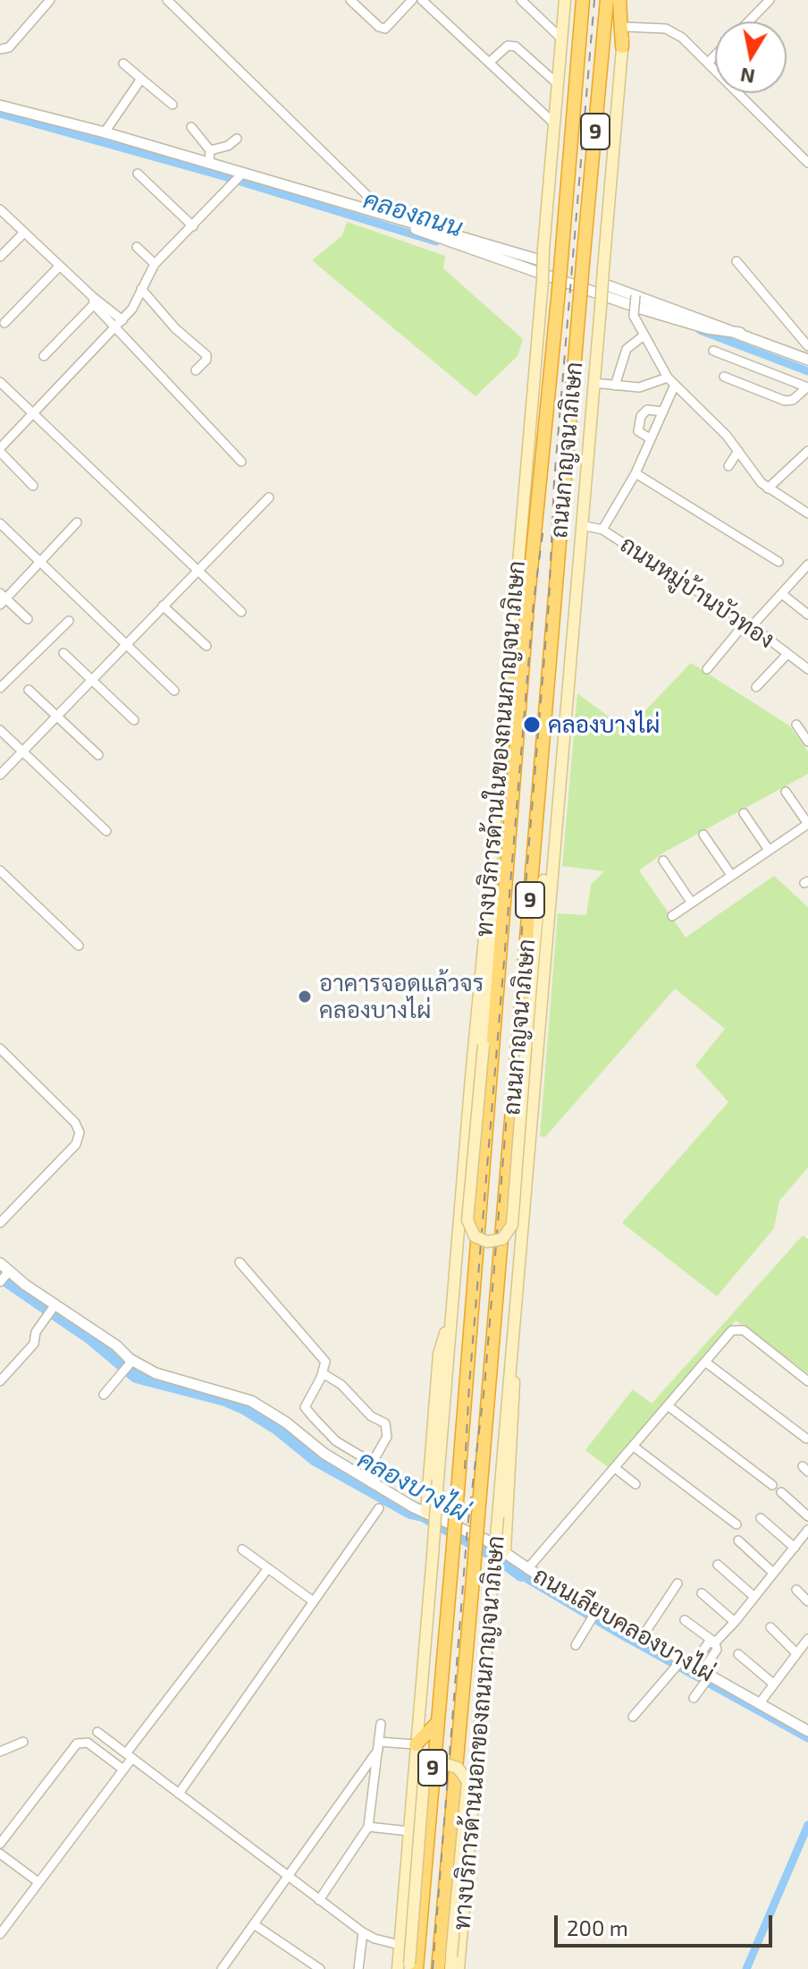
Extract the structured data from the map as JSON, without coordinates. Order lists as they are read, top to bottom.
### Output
{
  "streets": {
    "highway": ["9", "ถนนกาญจนาภิเษก"],
    "main road": ["ทางบริการด้านในของถนนกาญจนาภิเษก", "ทางบริการด้านนอกของถนนกาญจนาภิเษก"],
    "street": ["ถนนหมู่บ้านบัวทอง", "ถนนเลียบคลองบางไผ่"]
  },
  "crossings": [
    ["ถนนหมู่บ้านบัวทอง", "ทางบริการด้านนอกของถนนกาญจนาภิเษก"]
  ],
  "water": ["คลองถนน", "คลองบางไผ่"],
  "places": ["คลองบางไผ่", "อาคารจอดแล้วจร คลองบางไผ่"],
  "scale_bar": "200 m",
  "north": "bottom"
}
